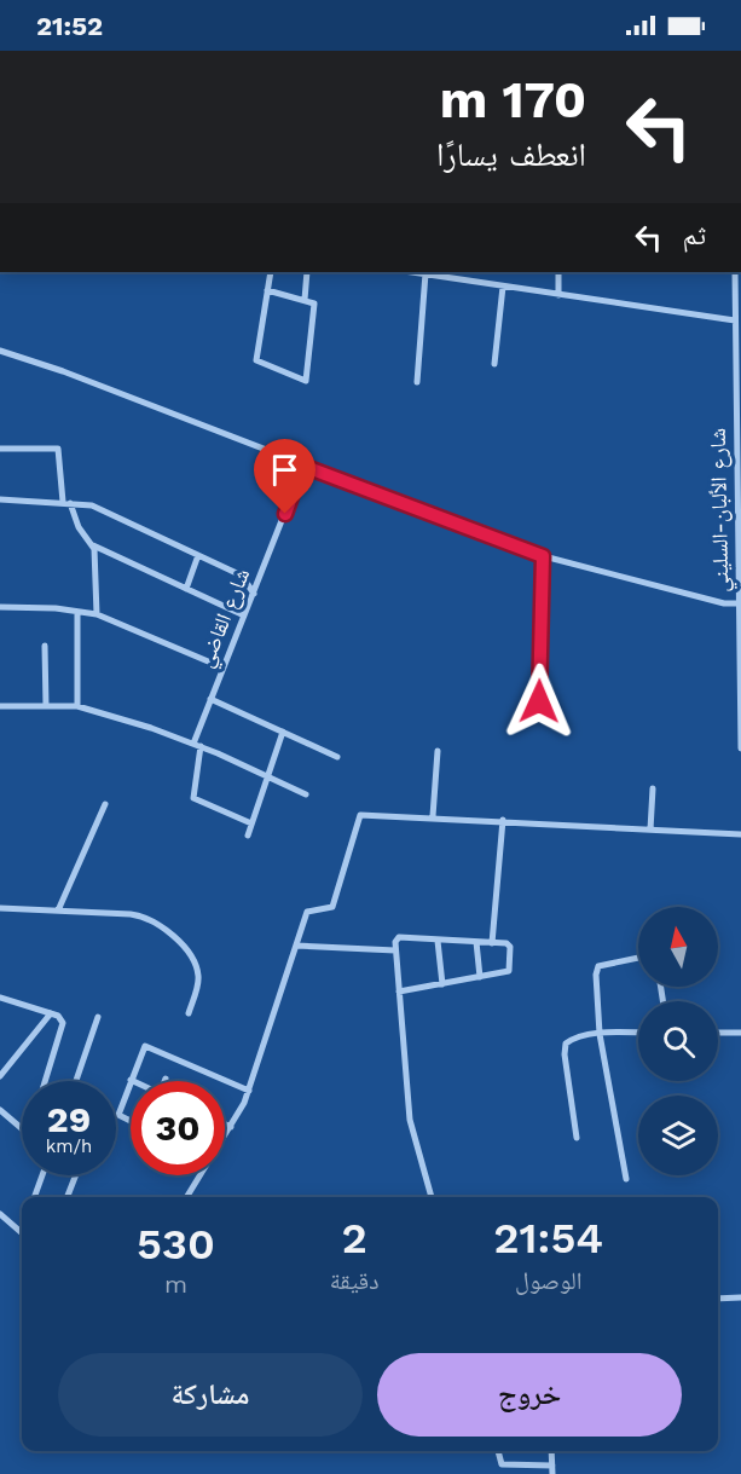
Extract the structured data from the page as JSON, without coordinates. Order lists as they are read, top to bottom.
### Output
{
  "streets": {
    "street": ["شارع الألبان-السليني", "شارع القاضي"]
  },
  "north": "top",
  "page": {
    "status": "21:52",
    "turn": ["170 m", "انعطف يسارًا"],
    "then": "ثم",
    "speed": "29 km/h",
    "limit": "30",
    "eta": [
      "21:54",
      "الوصول",
      "2",
      "دقيقة",
      "530",
      "m"
    ],
    "buttons": ["خروج", "مشاركة"]
  }
}
